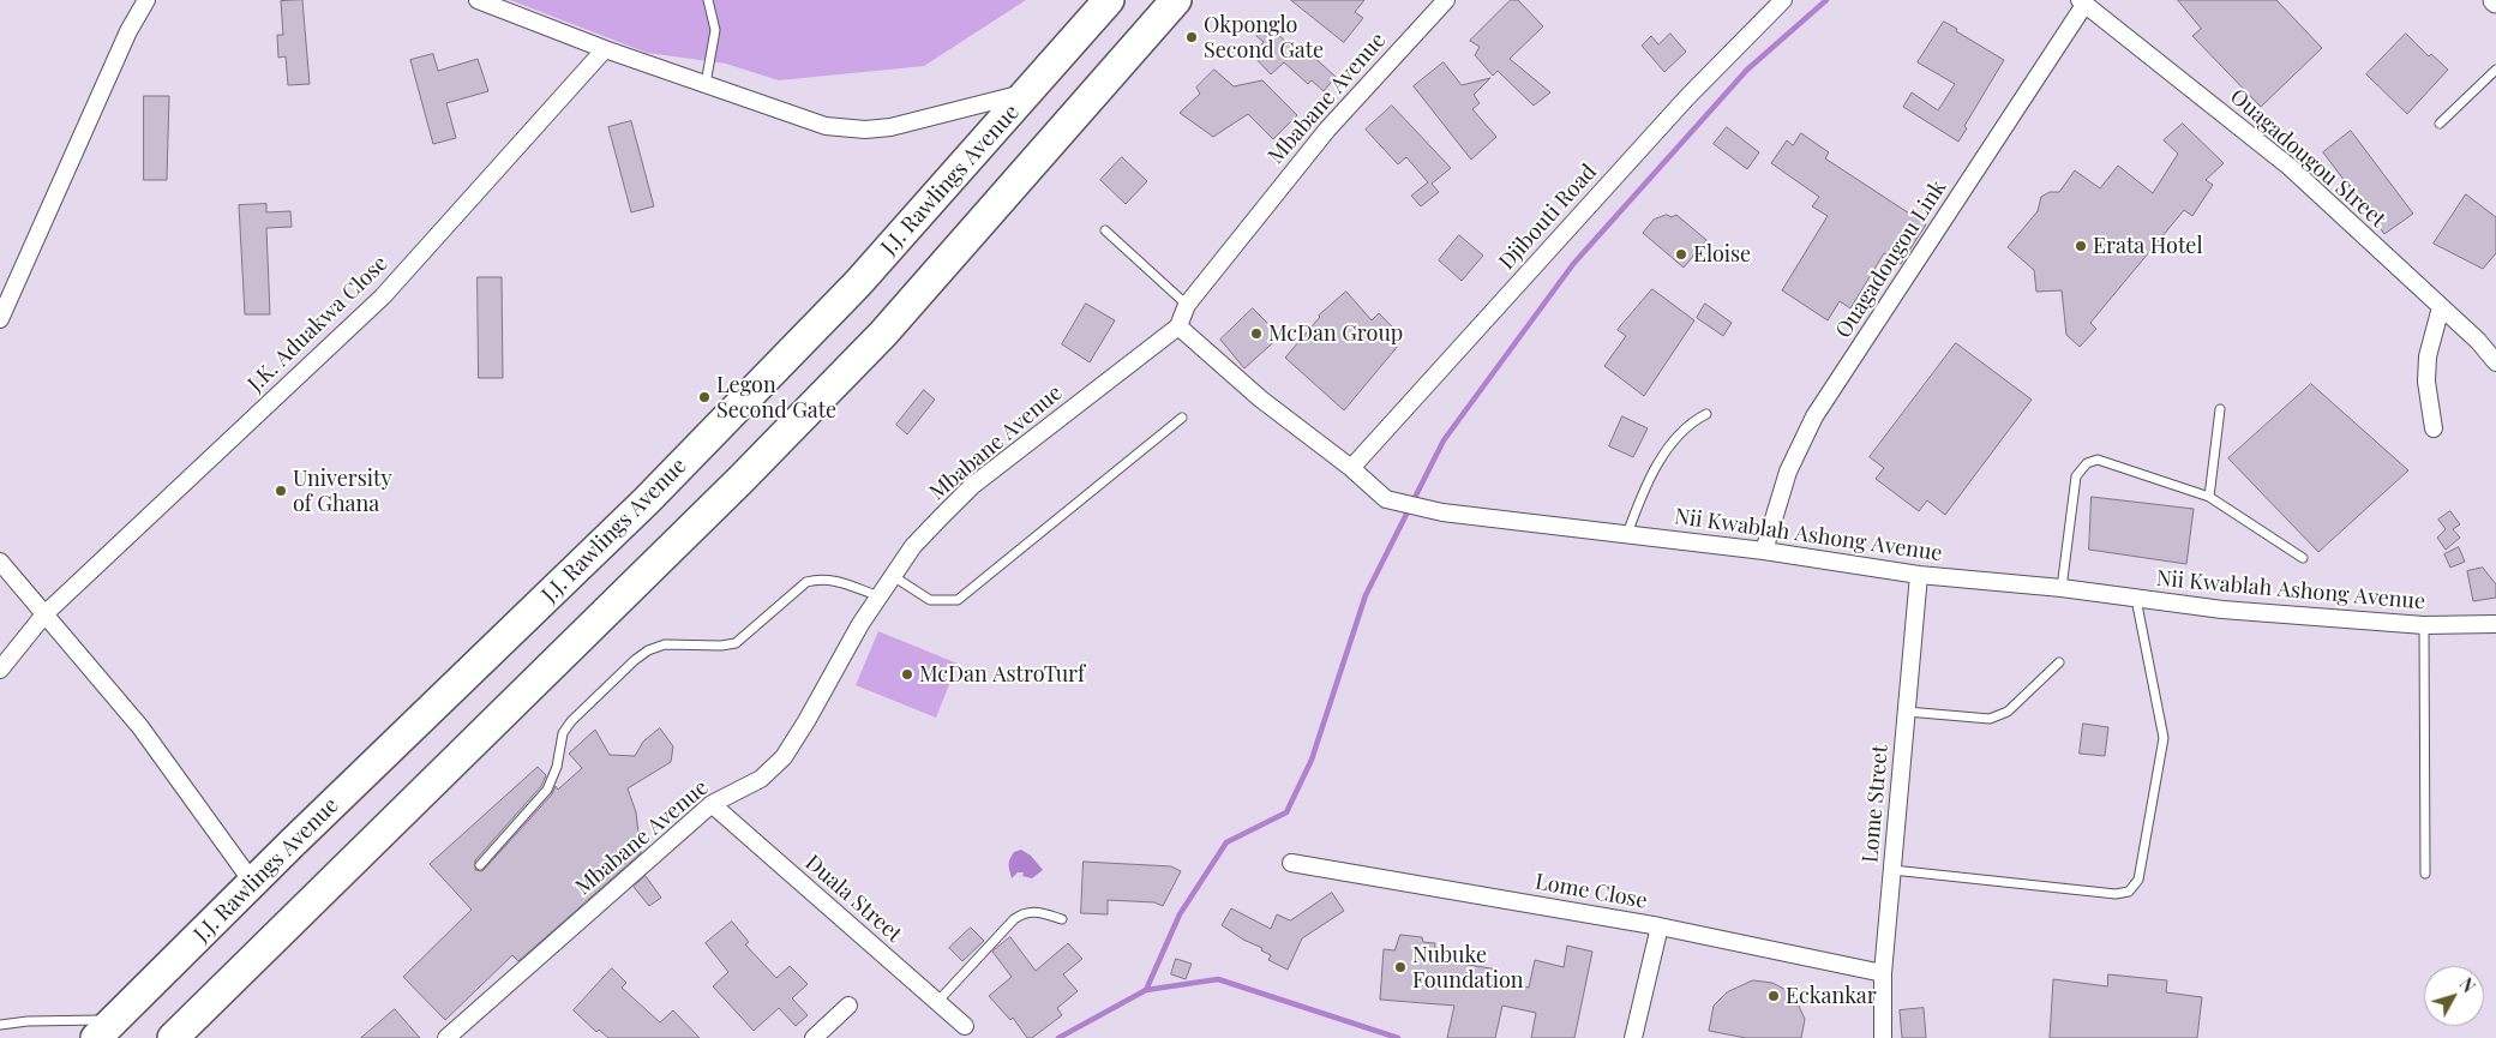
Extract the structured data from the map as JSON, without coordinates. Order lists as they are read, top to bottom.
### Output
{
  "streets": {
    "highway": ["J.J. Rawlings Avenue"],
    "street": [
      "Mbabane Avenue",
      "Ouagadougou Street",
      "Djibouti Road",
      "Ouagadougou Link",
      "J.K. Aduakwa Close",
      "Nii Kwablah Ashong Avenue",
      "Lome Street",
      "Lome Close",
      "Duala Street"
    ]
  },
  "crossings": [
    ["Mbabane Avenue", "Nii Kwablah Ashong Avenue"],
    ["Mbabane Avenue", "Duala Street"],
    ["Ouagadougou Street", "Ouagadougou Link"],
    ["Djibouti Road", "Nii Kwablah Ashong Avenue"],
    ["Ouagadougou Link", "Nii Kwablah Ashong Avenue"],
    ["Nii Kwablah Ashong Avenue", "Lome Street"],
    ["Lome Street", "Lome Close"]
  ],
  "places": [
    "Okponglo Second Gate",
    "Erata Hotel",
    "Eloise",
    "McDan Group",
    "Legon Second Gate",
    "University of Ghana",
    "McDan AstroTurf",
    "Nubuke Foundation",
    "Eckankar"
  ],
  "north": "top right"
}
